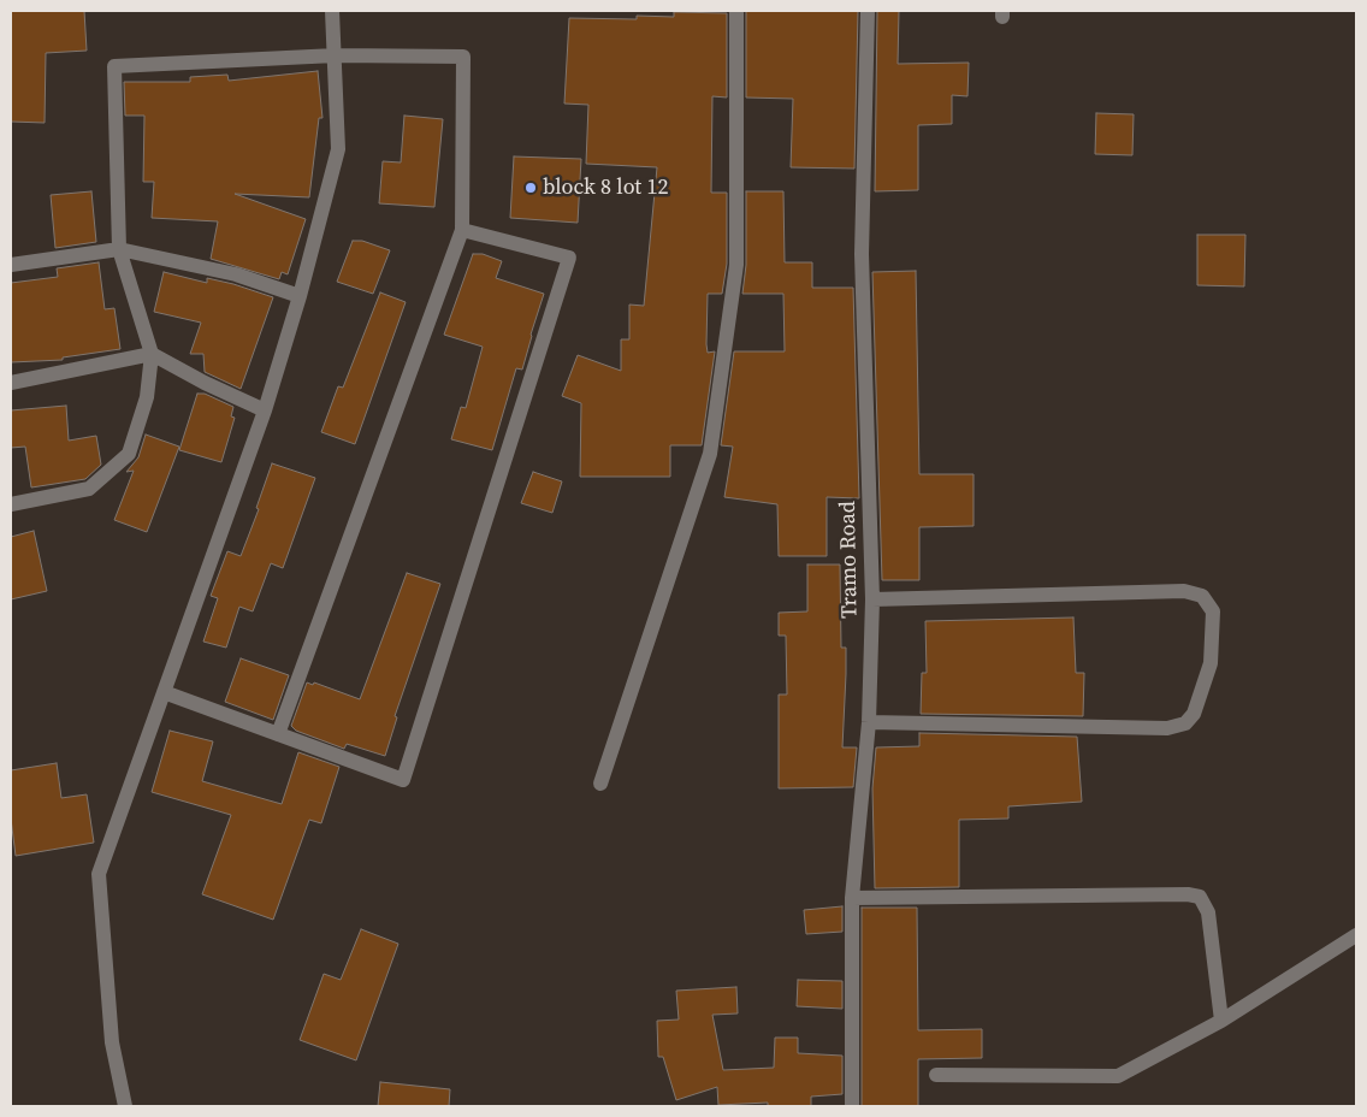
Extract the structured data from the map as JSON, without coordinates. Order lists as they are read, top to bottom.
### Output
{
  "streets": {
    "street": ["Tramo Road"]
  },
  "places": ["block 8 lot 12"]
}
